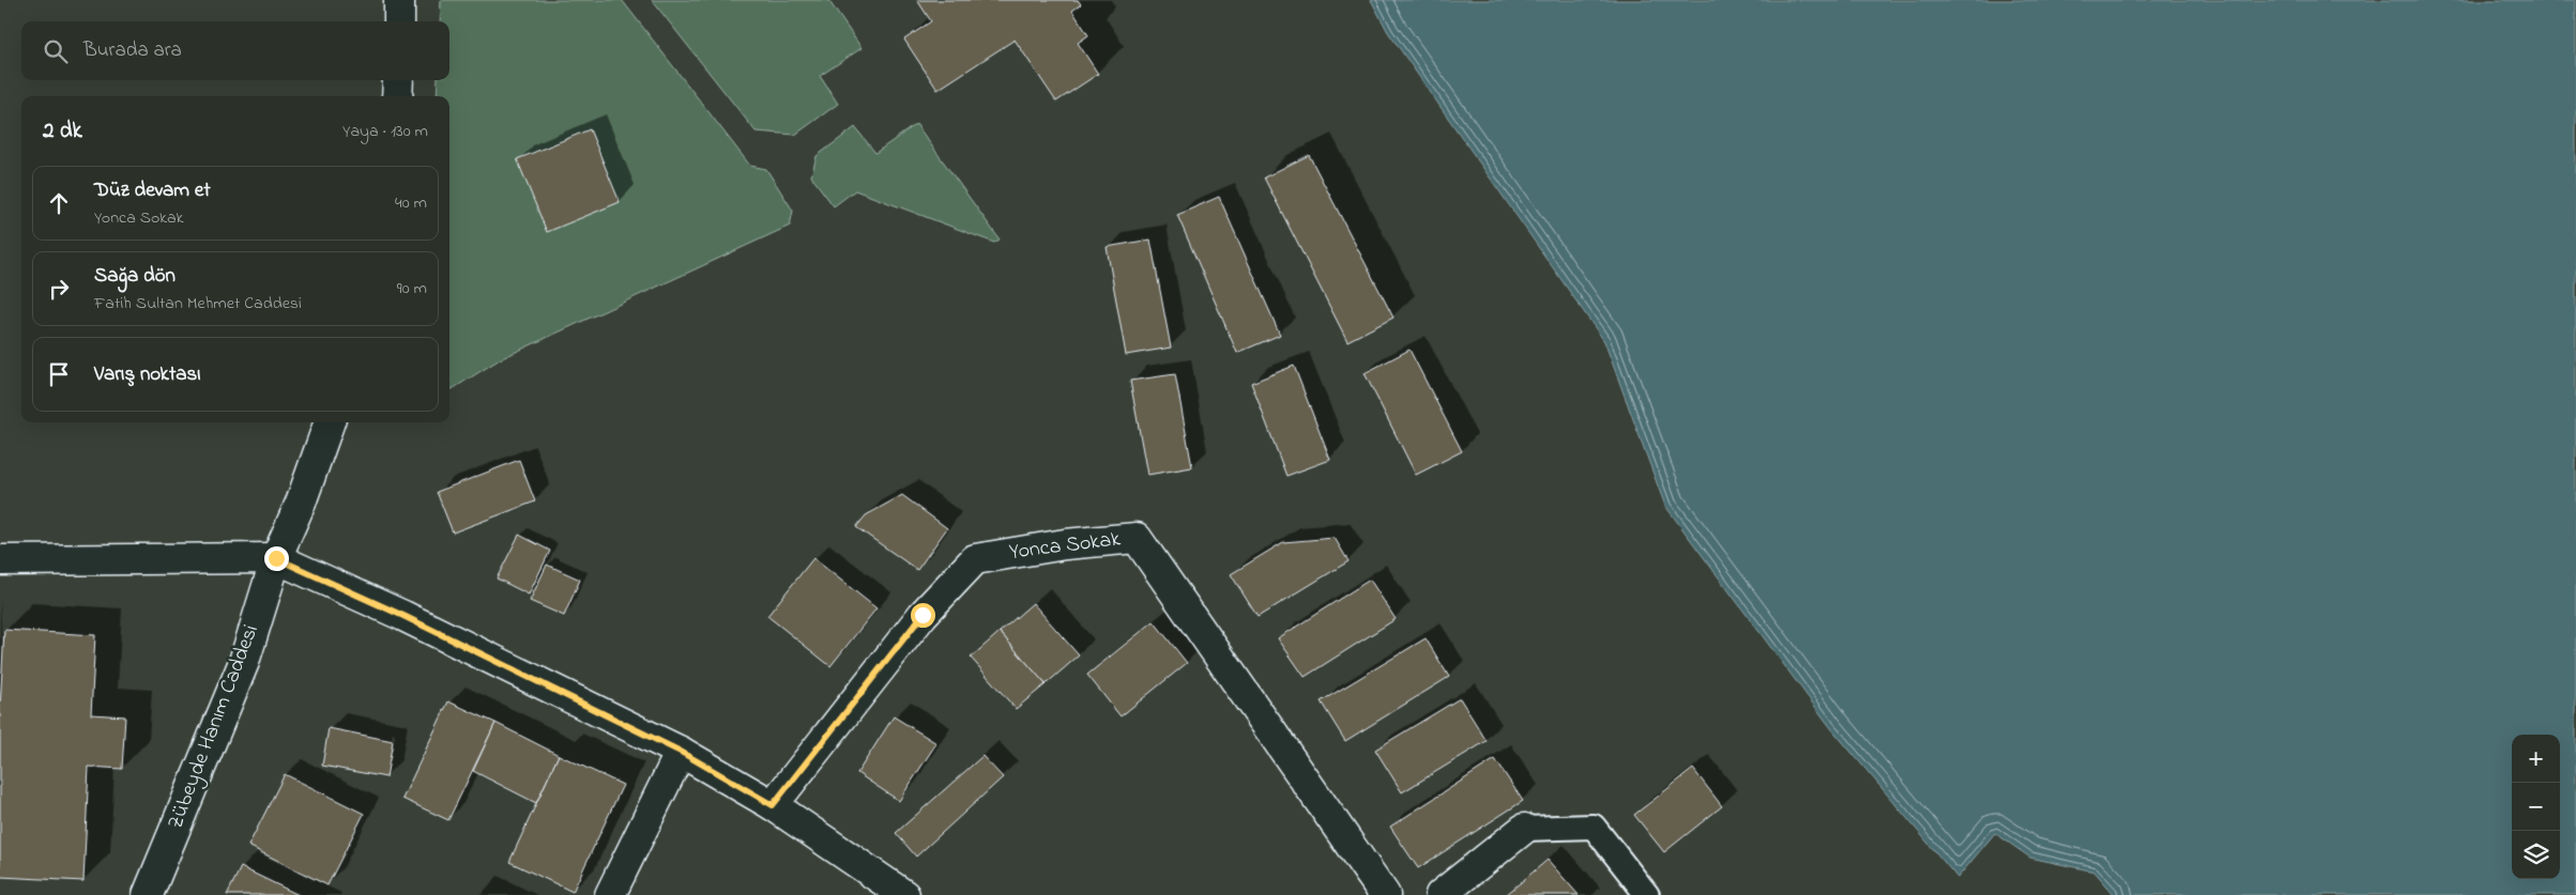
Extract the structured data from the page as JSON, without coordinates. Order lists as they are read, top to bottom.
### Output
{
  "streets": {
    "street": ["Yonca Sokak", "Zübeyde Hanım Caddesi"]
  },
  "page": {
    "search": "Burada ara",
    "heading": ["2 dk", "Yaya · 130 m"],
    "list": [
      ["Düz devam et", "Yonca Sokak", "40 m"],
      ["Sağa dön", "Fatih Sultan Mehmet Caddesi", "90 m"],
      "Varış noktası"
    ],
    "map_buttons": ["+", "−"]
  }
}
